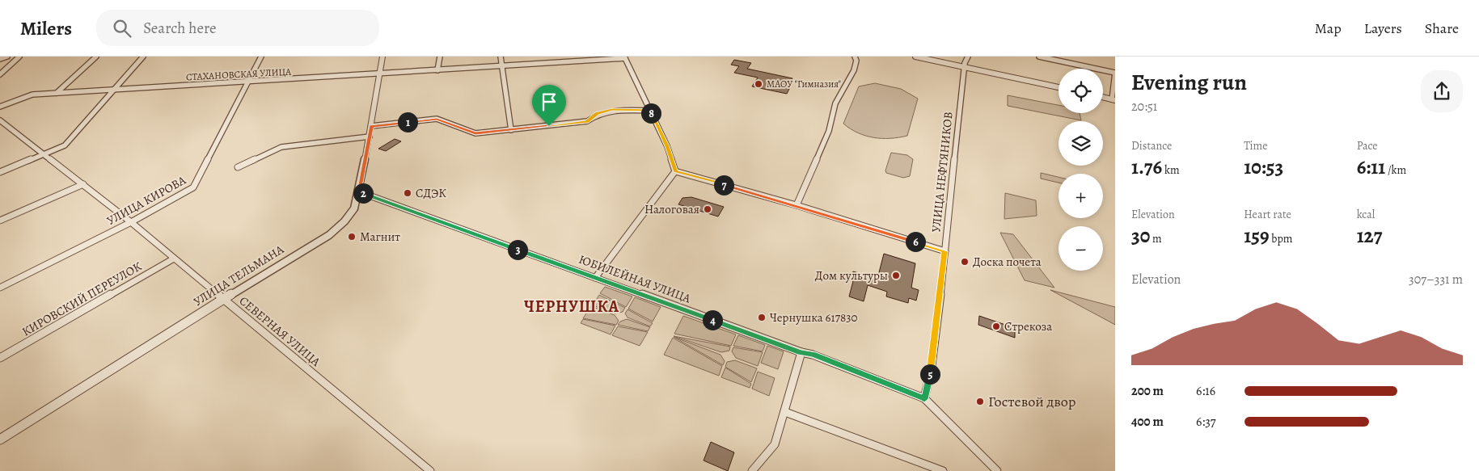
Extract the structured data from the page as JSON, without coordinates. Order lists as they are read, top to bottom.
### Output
{
  "streets": {
    "street": [
      "СТАХАНОВСКАЯ УЛИЦА",
      "УЛИЦА НЕФТЯНИКОВ",
      "УЛИЦА КИРОВА",
      "УЛИЦА ТЕЛЬМАНА",
      "ЮБИЛЕЙНАЯ УЛИЦА",
      "КИРОВСКИЙ ПЕРЕУЛОК",
      "СЕВЕРНАЯ УЛИЦА"
    ]
  },
  "crossings": [
    ["СТАХАНОВСКАЯ УЛИЦА", "УЛИЦА КИРОВА"],
    ["СТАХАНОВСКАЯ УЛИЦА", "УЛИЦА ТЕЛЬМАНА"],
    ["УЛИЦА НЕФТЯНИКОВ", "ЮБИЛЕЙНАЯ УЛИЦА"],
    ["УЛИЦА КИРОВА", "СЕВЕРНАЯ УЛИЦА"],
    ["УЛИЦА ТЕЛЬМАНА", "ЮБИЛЕЙНАЯ УЛИЦА"],
    ["УЛИЦА ТЕЛЬМАНА", "СЕВЕРНАЯ УЛИЦА"],
    ["КИРОВСКИЙ ПЕРЕУЛОК", "СЕВЕРНАЯ УЛИЦА"]
  ],
  "districts": ["ЧЕРНУШКА"],
  "places": [
    "МАОУ \"Гимназия\"",
    "СДЭК",
    "Налоговая",
    "Магнит",
    "Доска почета",
    "Дом культуры",
    "Чернушка 617830",
    "Стрекоза",
    "Гостевой двор"
  ],
  "page": {
    "header": "Milers",
    "search": "Search here",
    "nav": ["Map", "Layers", "Share"],
    "heading": ["Evening run", "20:51"],
    "map_buttons": ["+", "−"],
    "pins": [
      "8",
      "1",
      "7",
      "2",
      "6",
      "3",
      "4",
      "5"
    ],
    "stats": [
      ["Distance", "1.76 km"],
      ["Time", "10:53"],
      ["Pace", "6:11 /km"],
      ["Elevation", "30 m"],
      ["Heart rate", "159 bpm"],
      ["kcal", "127"]
    ],
    "chart": ["Elevation", "307–331 m"],
    "list": [
      {
        "name": "200 m",
        "note": "6:16"
      },
      {
        "name": "400 m",
        "note": "6:37"
      }
    ]
  }
}
